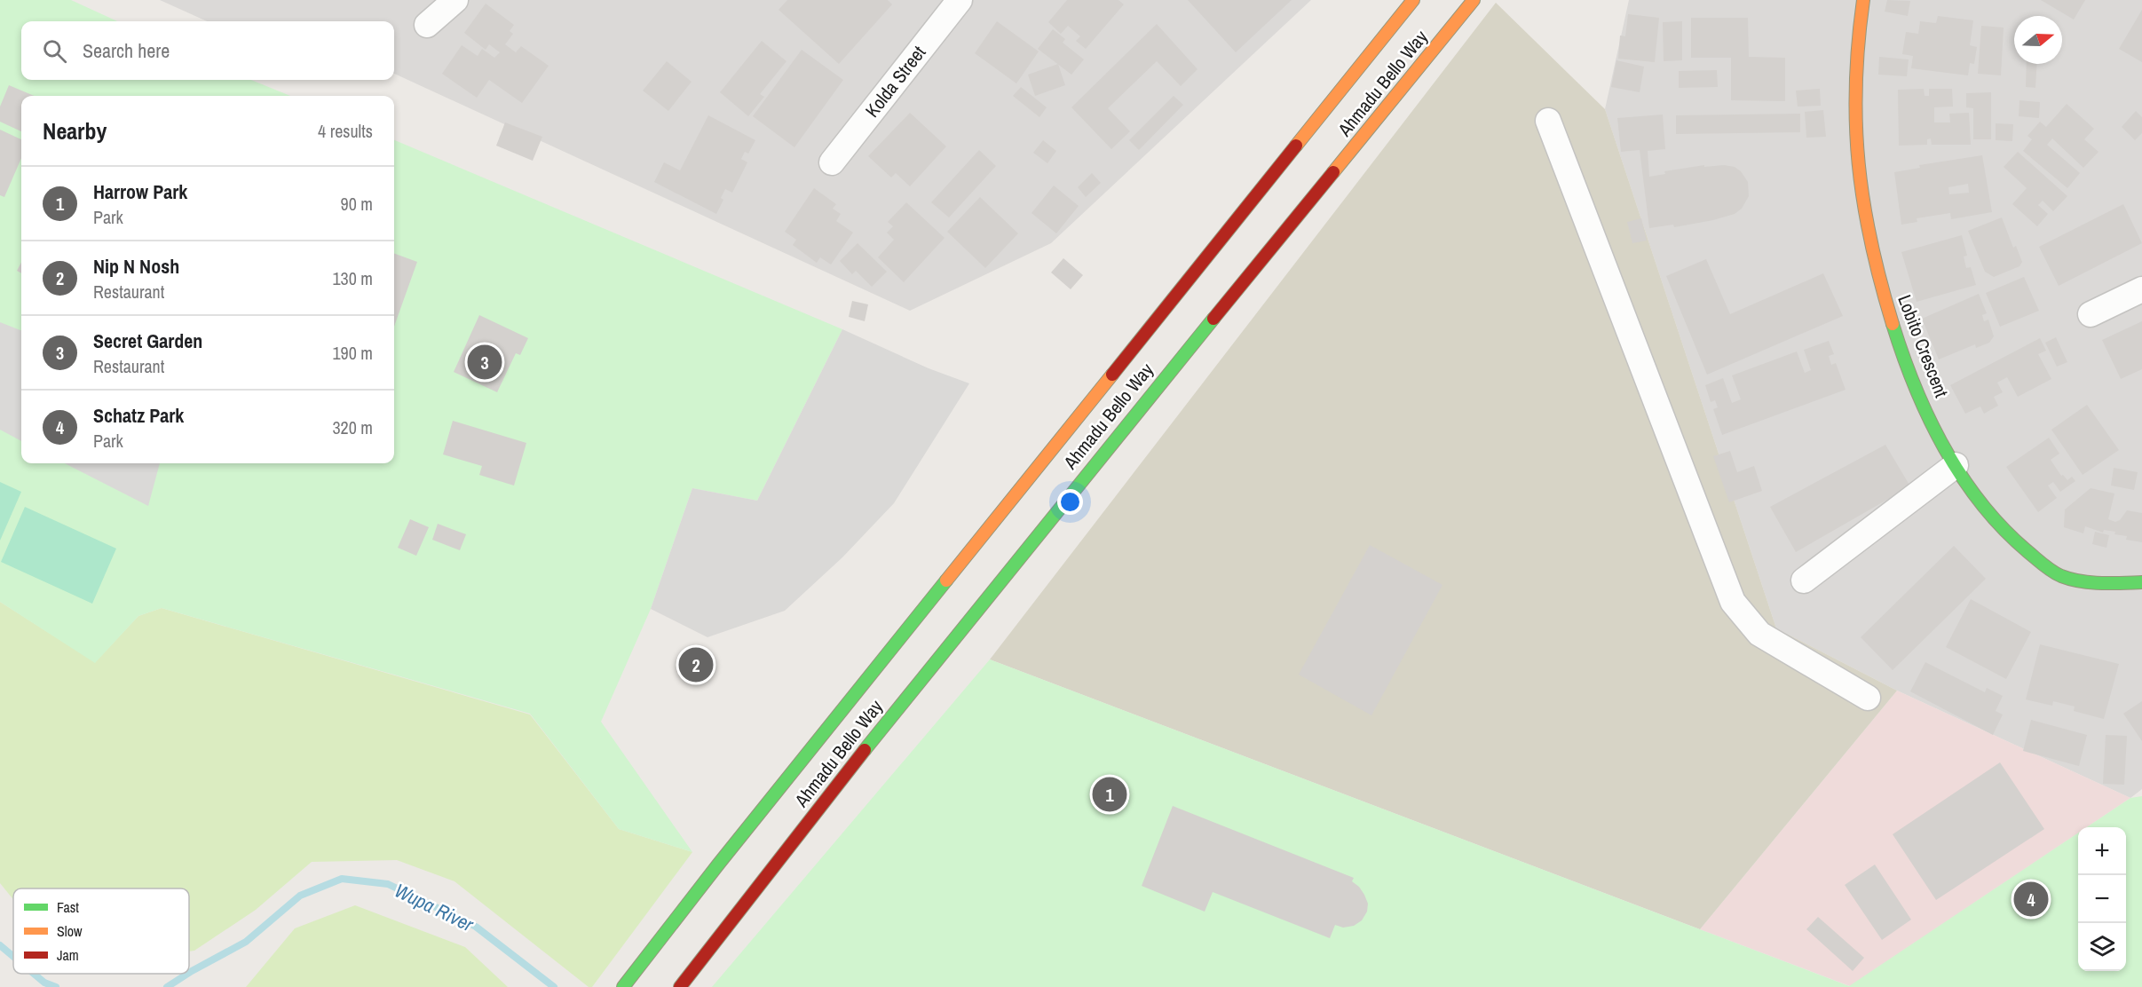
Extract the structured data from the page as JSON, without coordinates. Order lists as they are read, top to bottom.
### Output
{
  "streets": {
    "main road": ["Ahmadu Bello Way", "Lobito Crescent"],
    "street": ["Kolda Street"]
  },
  "water": ["Wupa River"],
  "legend": ["Fast", "Slow", "Jam"],
  "north": "right",
  "page": {
    "search": "Search here",
    "heading": ["Nearby", "4 results"],
    "list": [
      {
        "mark": "1",
        "name": "Harrow Park",
        "note": "Park",
        "value": "90 m"
      },
      {
        "mark": "2",
        "name": "Nip N Nosh",
        "note": "Restaurant",
        "value": "130 m"
      },
      {
        "mark": "3",
        "name": "Secret Garden",
        "note": "Restaurant",
        "value": "190 m"
      },
      {
        "mark": "4",
        "name": "Schatz Park",
        "note": "Park",
        "value": "320 m"
      }
    ],
    "pins": [
      "3",
      "2",
      "1",
      "4"
    ],
    "map_buttons": ["+", "−"]
  }
}
